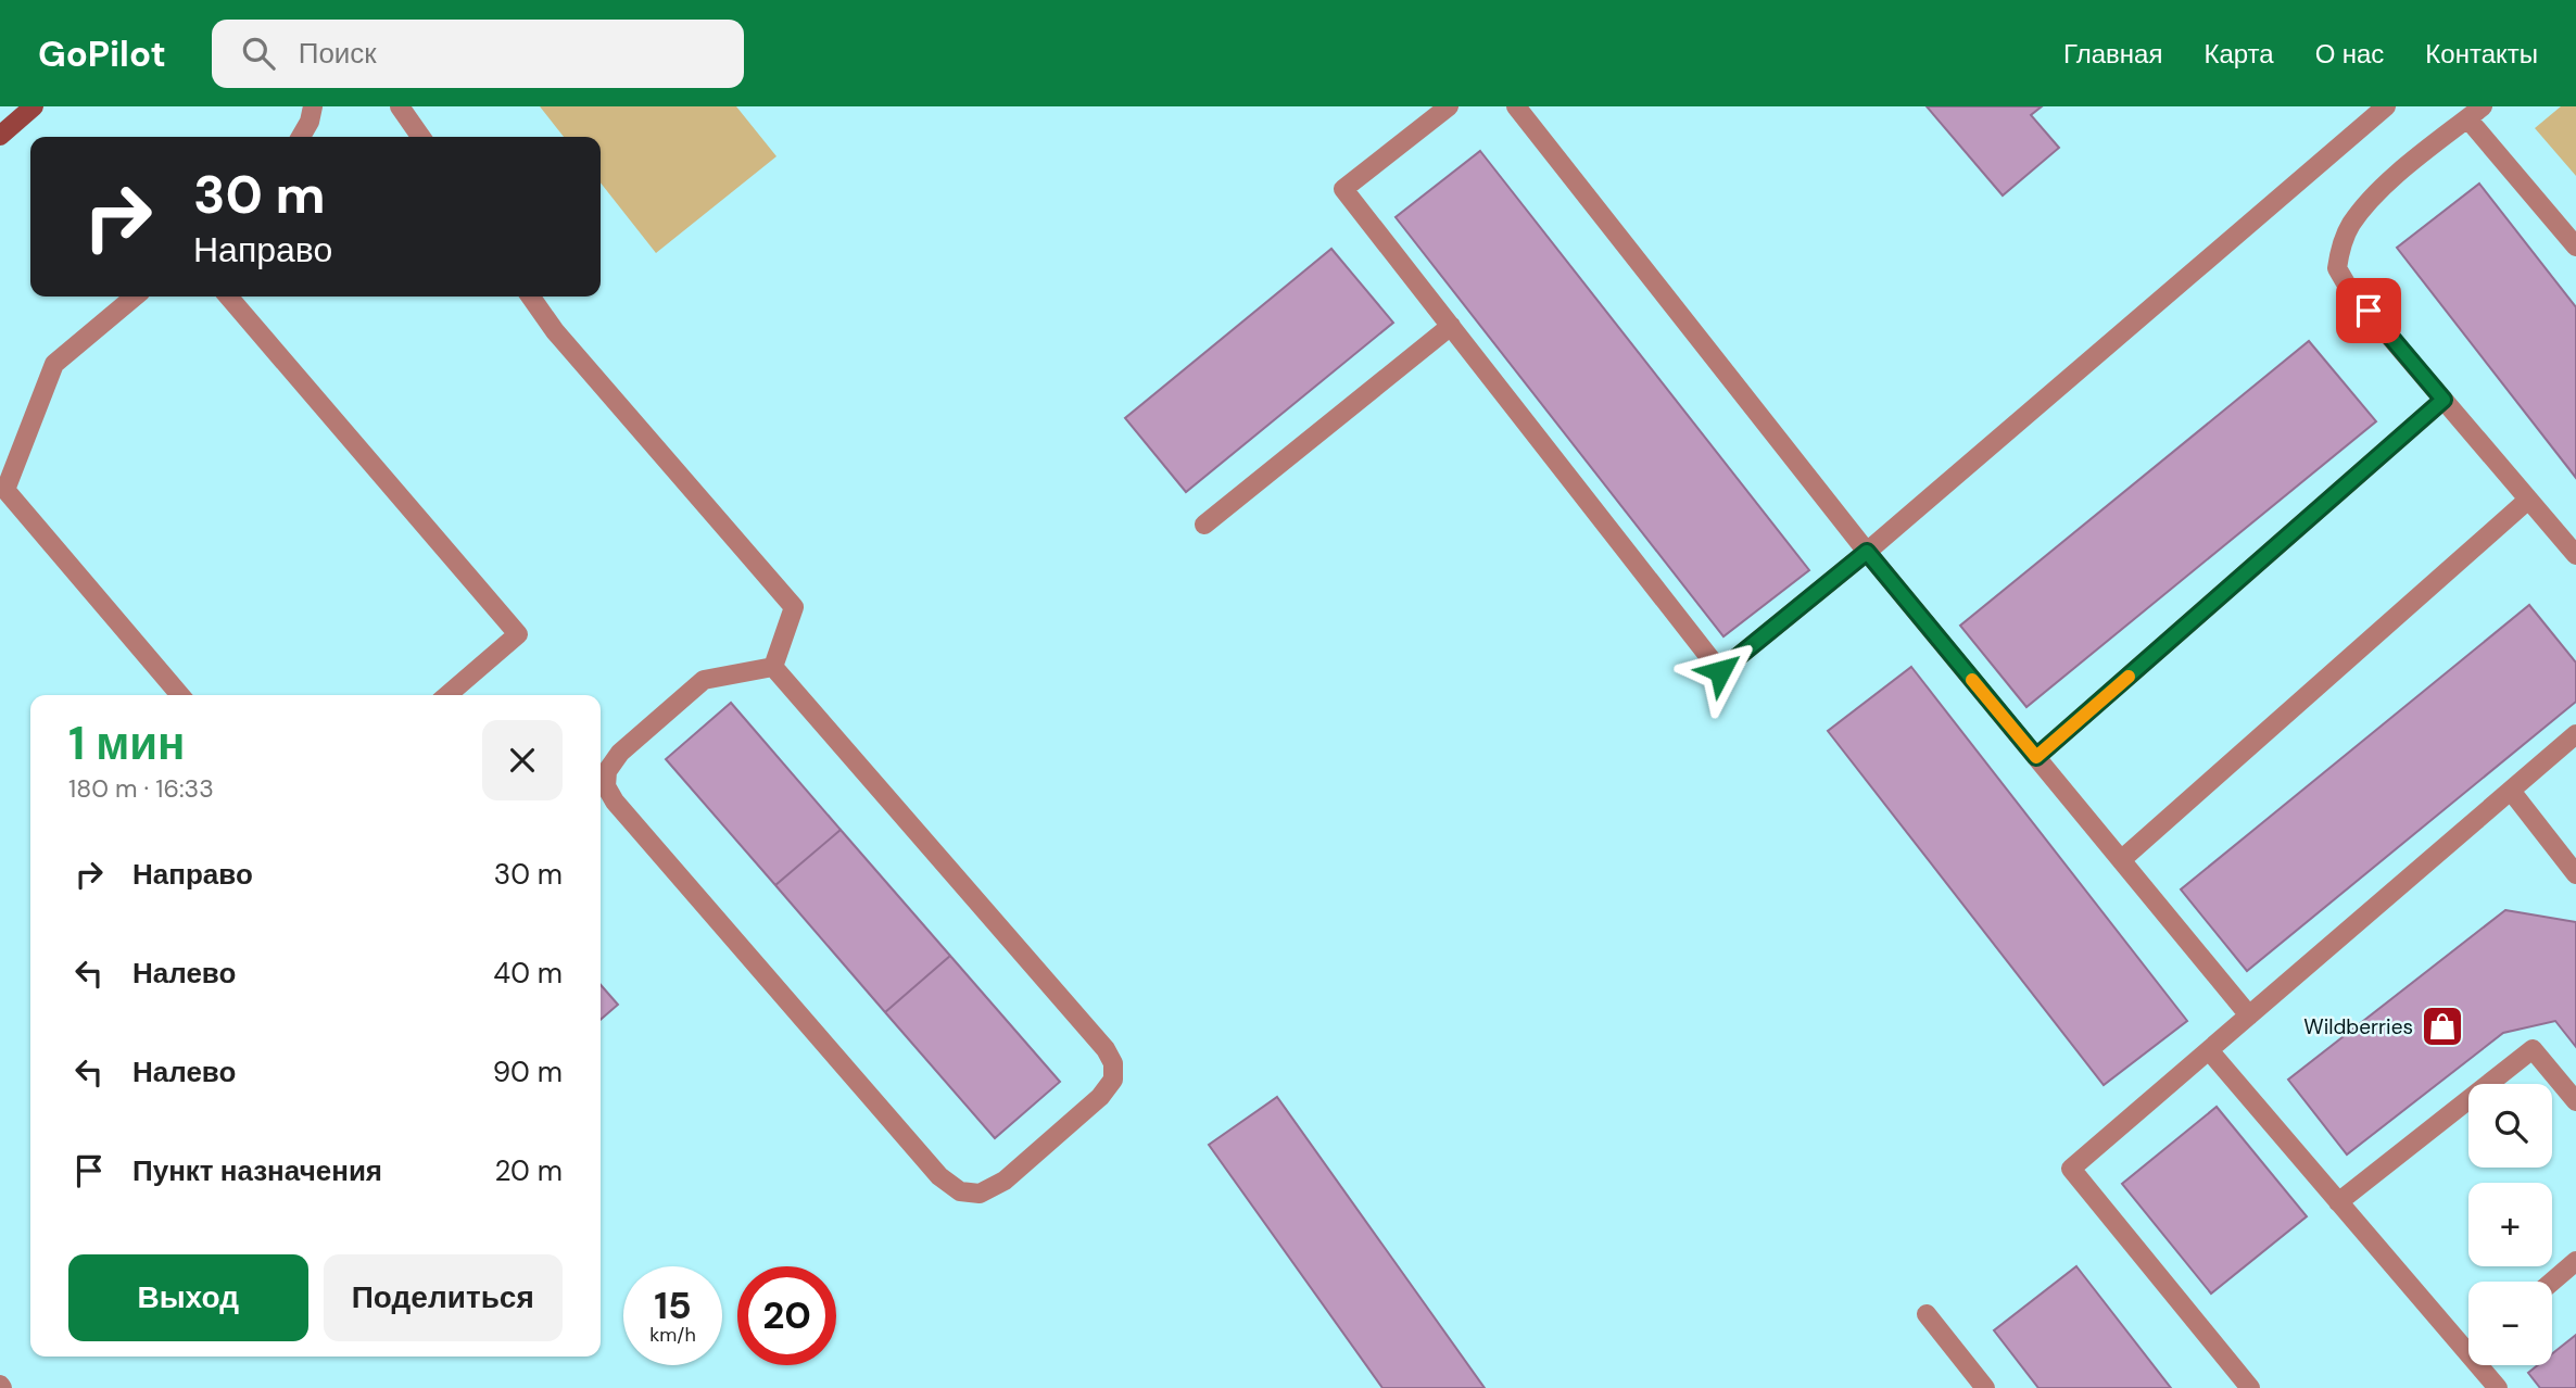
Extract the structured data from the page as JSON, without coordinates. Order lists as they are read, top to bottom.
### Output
{
  "places": {
    "shop": ["Wildberries"]
  },
  "page": {
    "header": "GoPilot",
    "search": "Поиск",
    "nav": [
      "Главная",
      "Карта",
      "О нас",
      "Контакты"
    ],
    "turn": ["30 m", "Направо"],
    "heading": ["1 мин", "180 m · 16:33"],
    "list": [
      {
        "name": "Направо",
        "value": "30 m"
      },
      {
        "name": "Налево",
        "value": "40 m"
      },
      {
        "name": "Налево",
        "value": "90 m"
      },
      {
        "name": "Пункт назначения",
        "value": "20 m"
      }
    ],
    "map_buttons": ["+", "−"],
    "buttons": ["Выход", "Поделиться"],
    "speed": "15 km/h",
    "limit": "20"
  }
}
